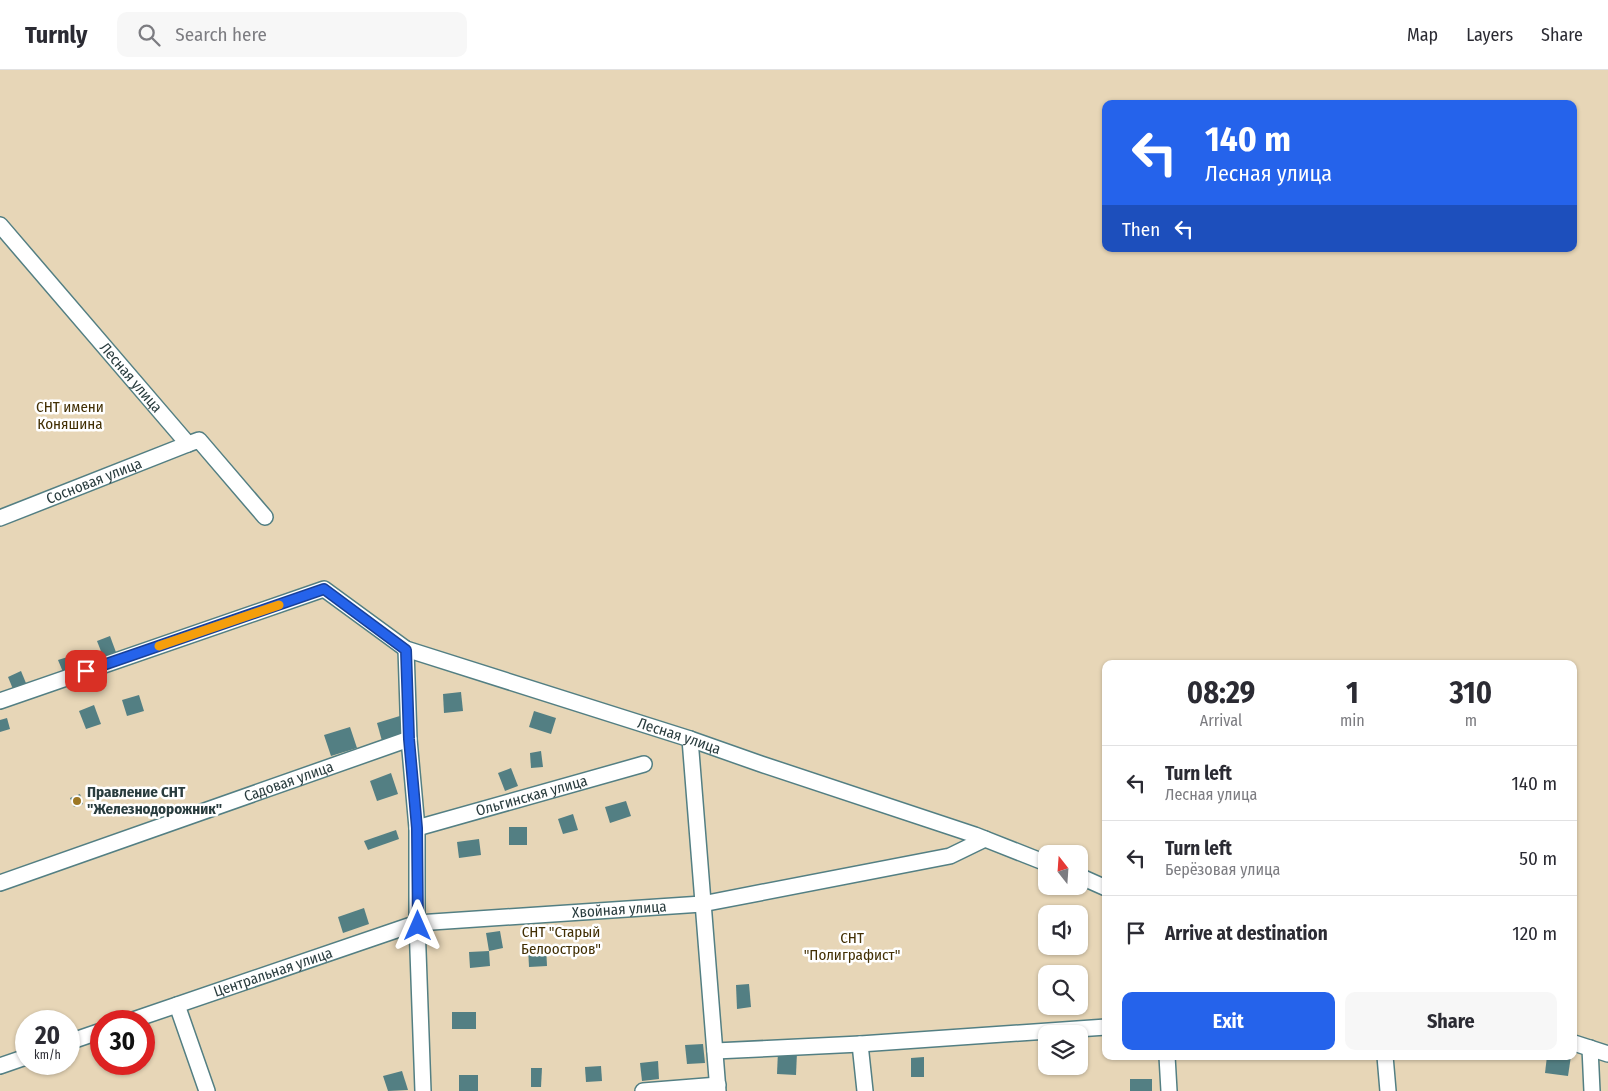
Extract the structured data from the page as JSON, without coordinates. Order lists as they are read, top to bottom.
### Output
{
  "streets": {
    "street": [
      "Лесная улица",
      "Сосновая улица",
      "Садовая улица",
      "Ольгинская улица",
      "Хвойная улица",
      "Центральная улица"
    ]
  },
  "crossings": [
    ["Лесная улица", "Сосновая улица"],
    ["Лесная улица", "Хвойная улица"],
    ["Хвойная улица", "Центральная улица"]
  ],
  "parks": ["СНТ имени Коняшина", "СНТ \"Старый Белоостров\"", "СНТ \"Полиграфист\""],
  "places": ["Правление СНТ \"Железнодорожник\""],
  "north": "top",
  "page": {
    "header": "Turnly",
    "search": "Search here",
    "nav": ["Map", "Layers", "Share"],
    "turn": ["140 m", "Лесная улица"],
    "then": "Then",
    "eta": [
      "08:29",
      "Arrival",
      "1",
      "min",
      "310",
      "m"
    ],
    "list": [
      {
        "name": "Turn left",
        "note": "Лесная улица",
        "value": "140 m"
      },
      {
        "name": "Turn left",
        "note": "Берёзовая улица",
        "value": "50 m"
      },
      {
        "name": "Arrive at destination",
        "value": "120 m"
      }
    ],
    "buttons": ["Exit", "Share"],
    "speed": "20 km/h",
    "limit": "30"
  }
}
